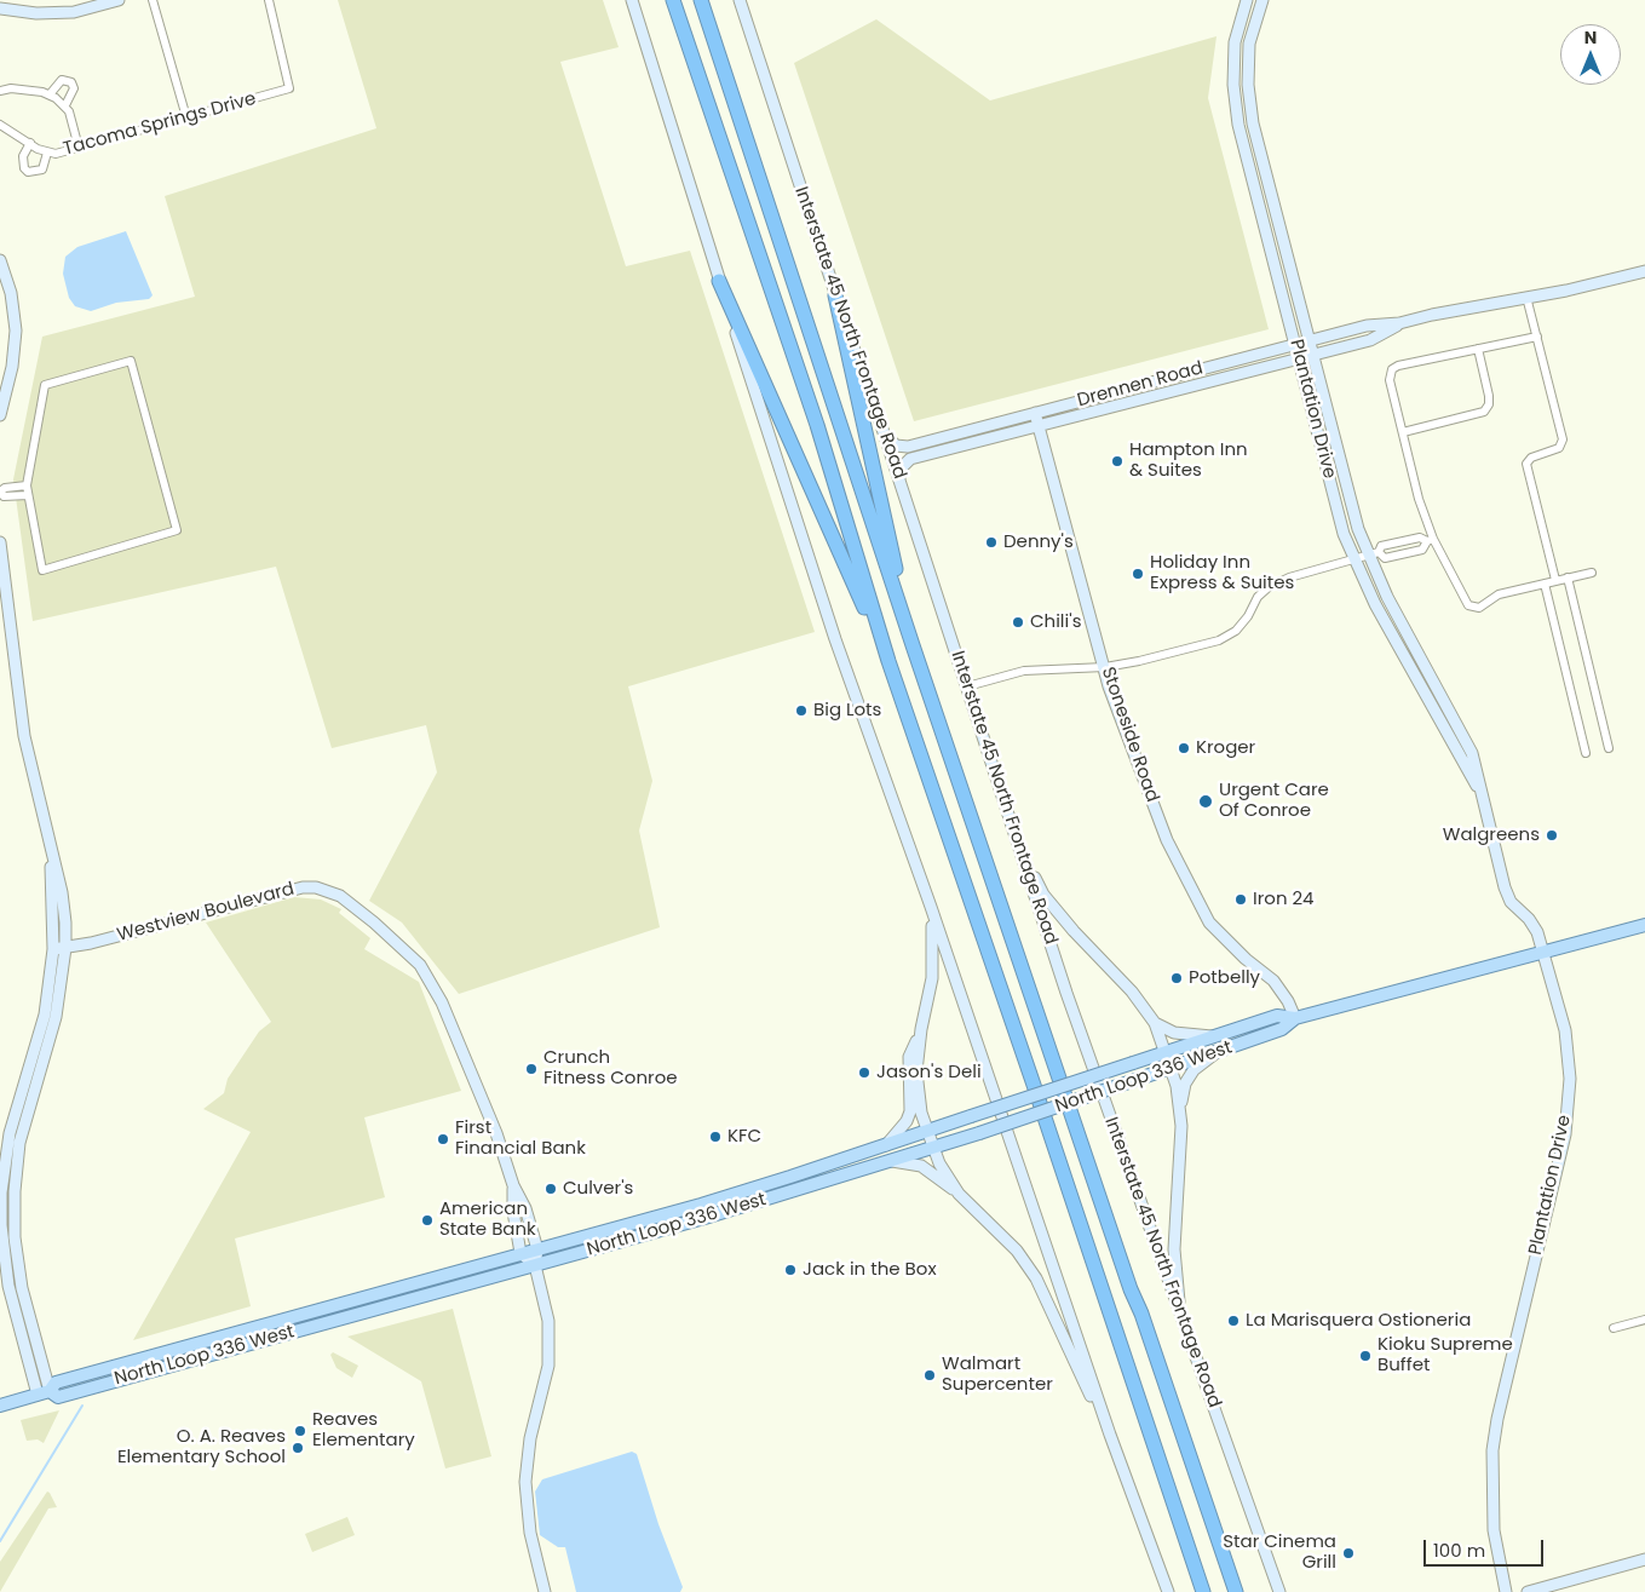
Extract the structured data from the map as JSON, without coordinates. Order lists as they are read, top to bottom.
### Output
{
  "streets": {
    "main road": ["North Loop 336 West"],
    "street": [
      "Tacoma Springs Drive",
      "Interstate 45 North Frontage Road",
      "Drennen Road",
      "Plantation Drive",
      "Stoneside Road",
      "Westview Boulevard"
    ]
  },
  "crossings": [
    ["Interstate 45 North Frontage Road", "Drennen Road"],
    ["Drennen Road", "Plantation Drive"],
    ["Drennen Road", "Stoneside Road"],
    ["Plantation Drive", "North Loop 336 West"],
    ["Stoneside Road", "North Loop 336 West"],
    ["Westview Boulevard", "North Loop 336 West"]
  ],
  "places": [
    "Hampton Inn & Suites",
    "Denny's",
    "Holiday Inn Express & Suites",
    "Chili's",
    "Big Lots",
    "Kroger",
    "Urgent Care Of Conroe",
    "Walgreens",
    "Iron 24",
    "Potbelly",
    "Crunch Fitness Conroe",
    "Jason's Deli",
    "KFC",
    "First Financial Bank",
    "Culver's",
    "American State Bank",
    "Jack in the Box",
    "La Marisquera Ostioneria",
    "Kioku Supreme Buffet",
    "Walmart Supercenter",
    "Reaves Elementary",
    "O. A. Reaves Elementary School",
    "Star Cinema Grill"
  ],
  "scale_bar": "100 m",
  "north": "top"
}
